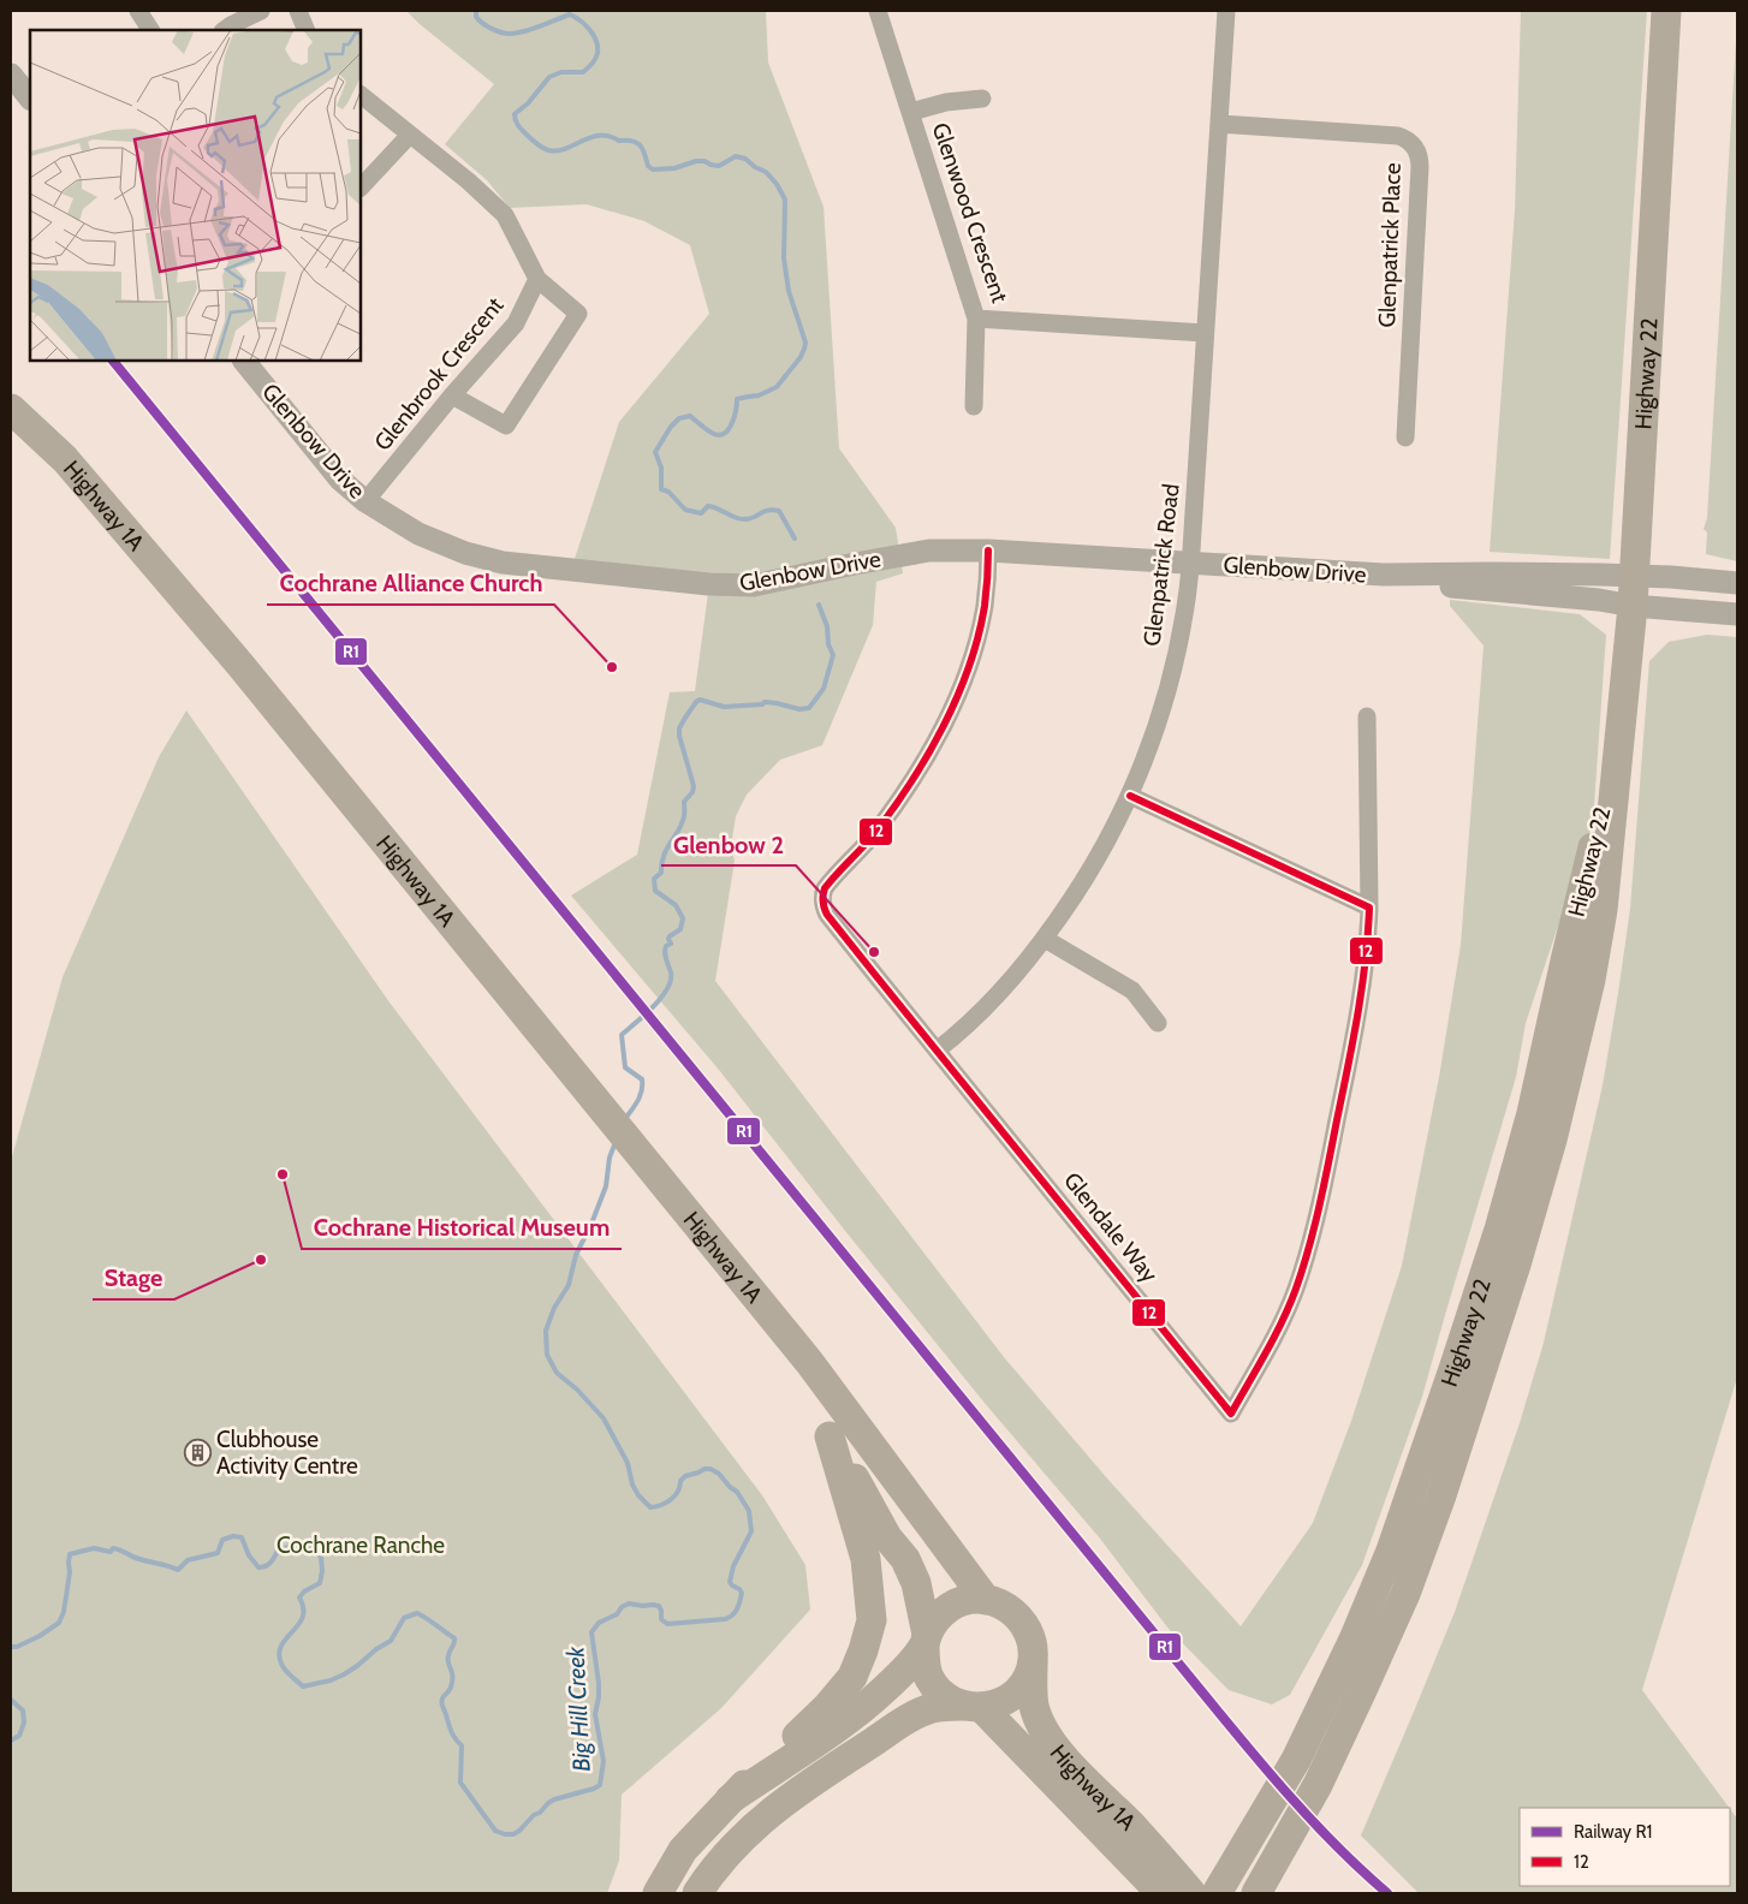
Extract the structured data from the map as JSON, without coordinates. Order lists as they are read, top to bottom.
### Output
{
  "streets": {
    "main road": ["Highway 22", "Highway 1A"],
    "street": [
      "Glenwood Crescent",
      "Glenpatrick Place",
      "Glenbrook Crescent",
      "Glenbow Drive",
      "Glenpatrick Road",
      "Glendale Way"
    ]
  },
  "crossings": [
    ["Glenwood Crescent", "Glenpatrick Road"],
    ["Glenpatrick Place", "Glenpatrick Road"],
    ["Glenbrook Crescent", "Glenbow Drive"],
    ["Highway 22", "Glenbow Drive"],
    ["Glenbow Drive", "Glenpatrick Road"],
    ["Glenbow Drive", "Glendale Way"],
    ["Glenpatrick Road", "Glendale Way"]
  ],
  "water": ["Big Hill Creek"],
  "parks": ["Cochrane Ranche"],
  "places": {
    "other": [
      "Cochrane Alliance Church",
      "Glenbow 2",
      "Cochrane Historical Museum",
      "Stage"
    ],
    "building": ["Clubhouse Activity Centre"]
  },
  "lines": ["rail line R1", "transit line 12"],
  "legend": ["Railway R1", "12"]
}
